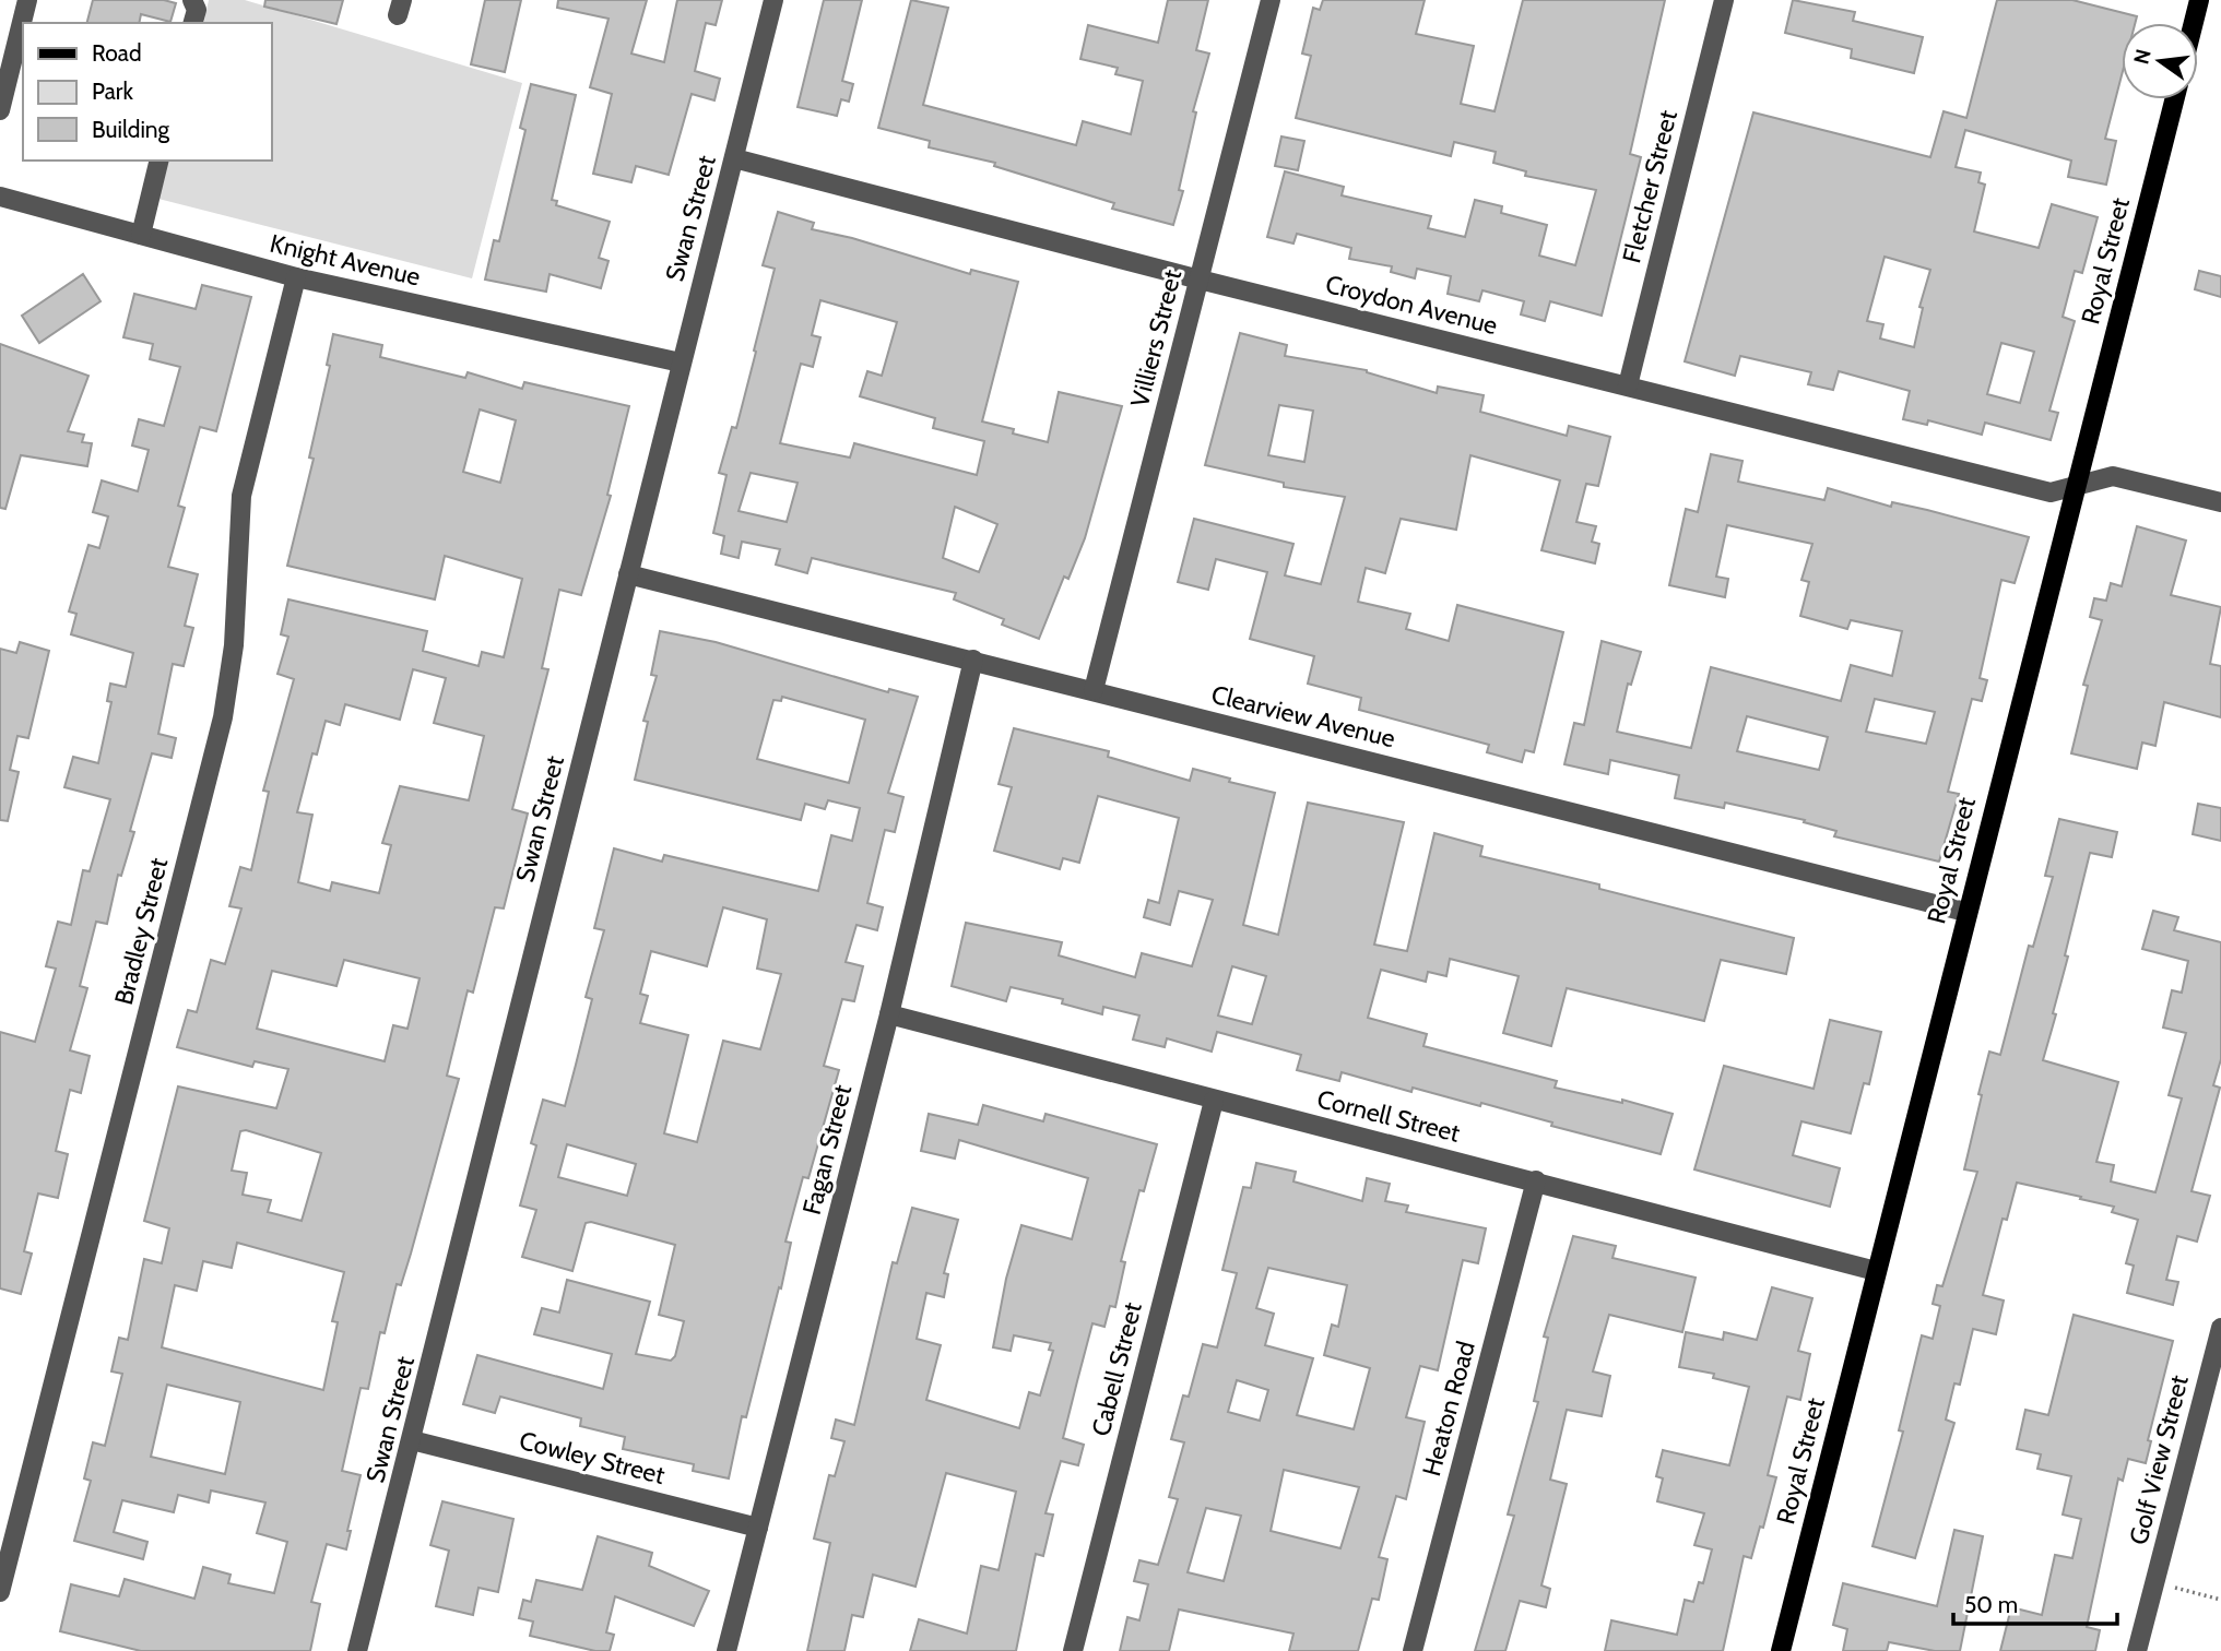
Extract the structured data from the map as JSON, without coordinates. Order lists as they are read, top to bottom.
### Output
{
  "streets": {
    "main road": ["Royal Street"],
    "street": [
      "Fletcher Street",
      "Swan Street",
      "Knight Avenue",
      "Croydon Avenue",
      "Villiers Street",
      "Clearview Avenue",
      "Bradley Street",
      "Cornell Street",
      "Fagan Street",
      "Cabell Street",
      "Heaton Road",
      "Cowley Street",
      "Golf View Street"
    ]
  },
  "crossings": [
    ["Fletcher Street", "Croydon Avenue"],
    ["Swan Street", "Knight Avenue"],
    ["Swan Street", "Croydon Avenue"],
    ["Swan Street", "Clearview Avenue"],
    ["Swan Street", "Cowley Street"],
    ["Knight Avenue", "Bradley Street"],
    ["Royal Street", "Croydon Avenue"],
    ["Royal Street", "Clearview Avenue"],
    ["Royal Street", "Cornell Street"],
    ["Croydon Avenue", "Villiers Street"],
    ["Villiers Street", "Clearview Avenue"],
    ["Clearview Avenue", "Fagan Street"],
    ["Cornell Street", "Fagan Street"],
    ["Cornell Street", "Cabell Street"],
    ["Cornell Street", "Heaton Road"],
    ["Fagan Street", "Cowley Street"]
  ],
  "legend": ["Road", "Park", "Building"],
  "scale_bar": "50 m",
  "north": "left"
}
